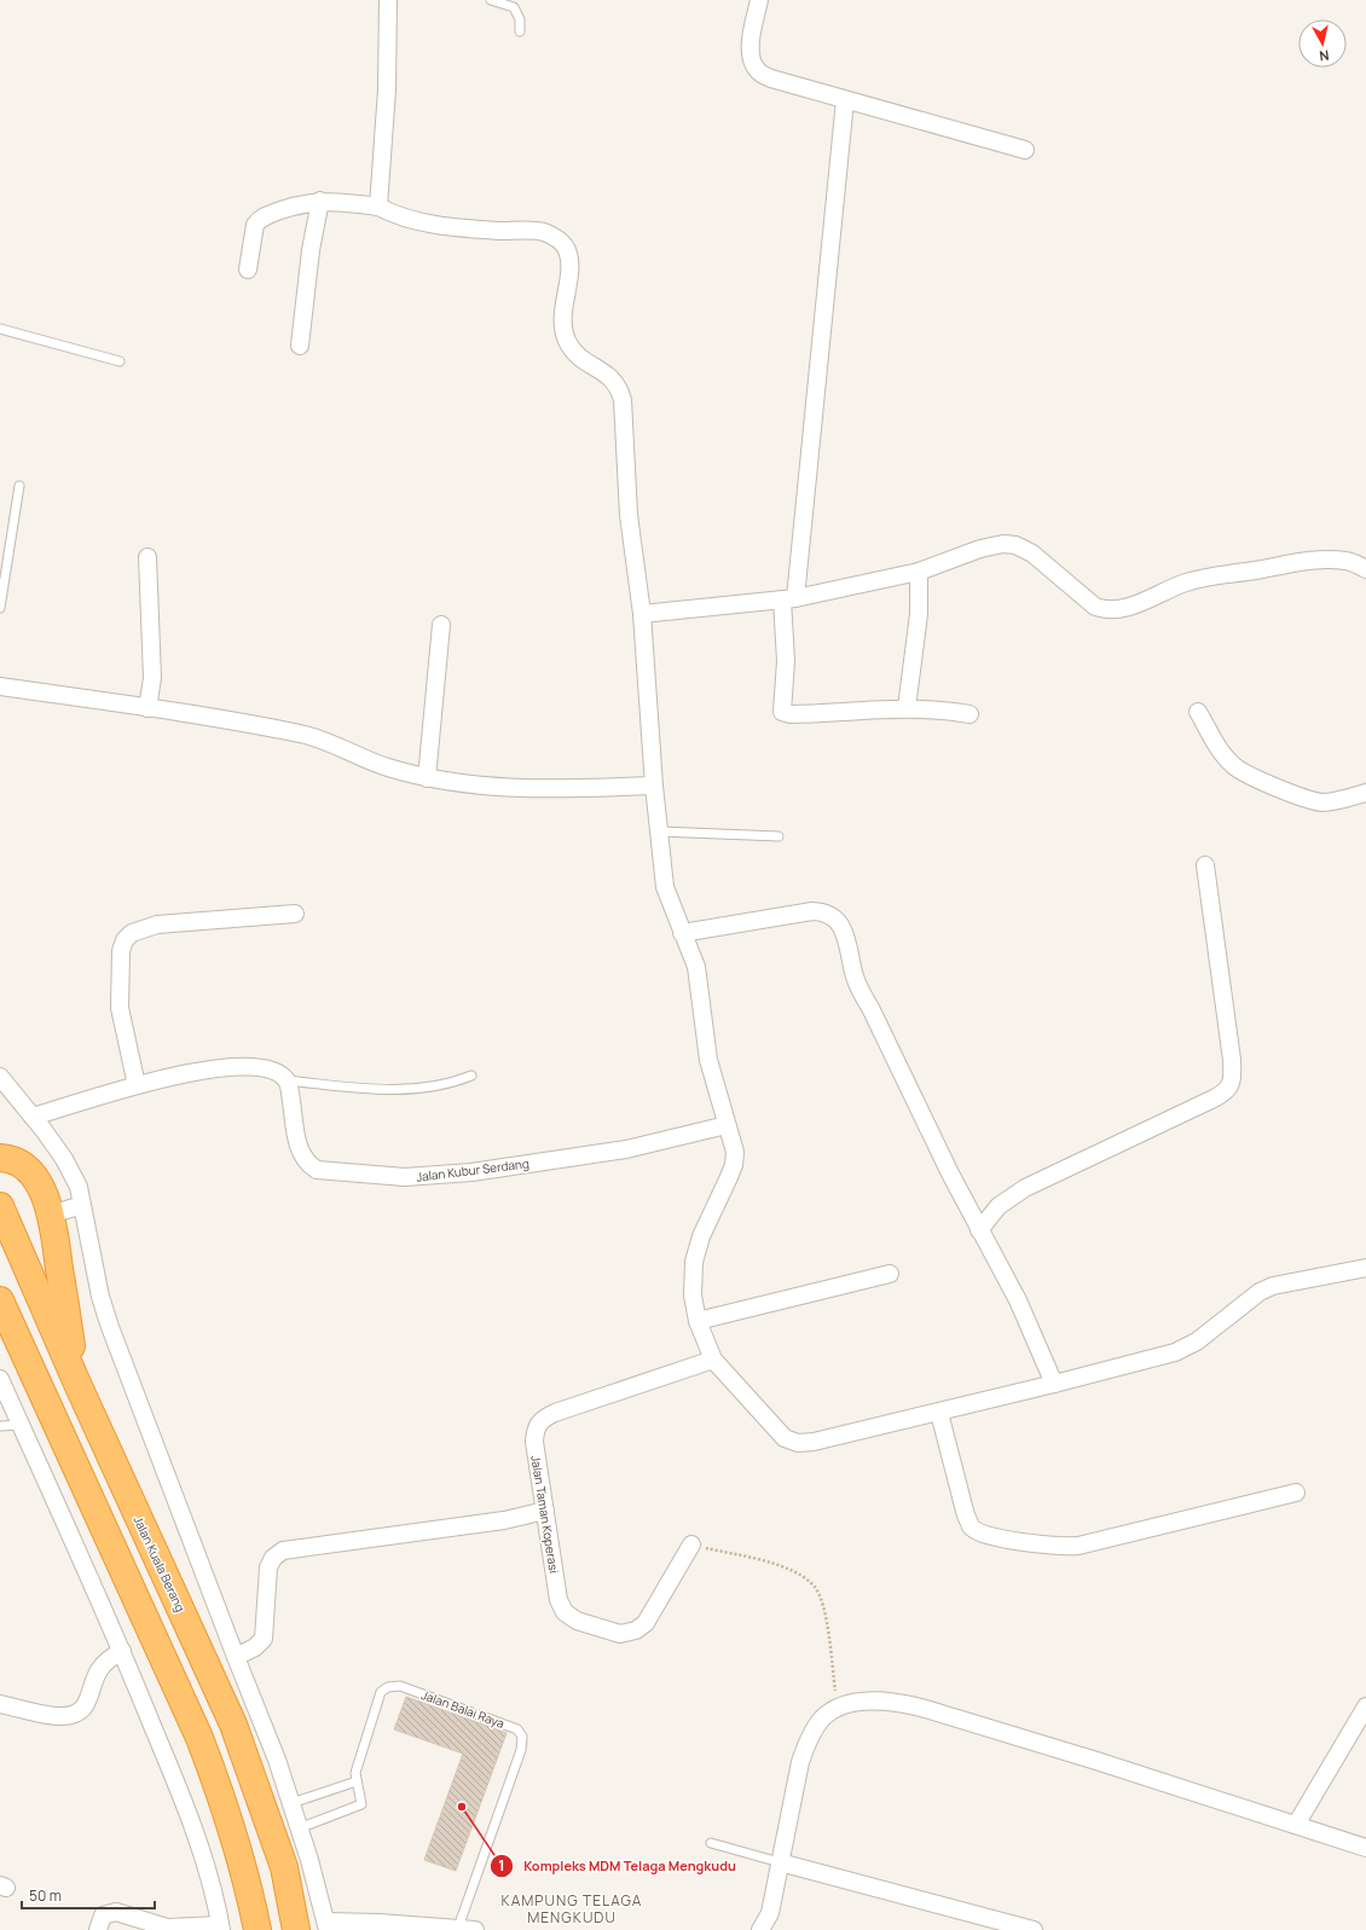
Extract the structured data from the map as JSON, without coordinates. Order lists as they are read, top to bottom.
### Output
{
  "streets": {
    "highway": ["Jalan Kuala Berang"],
    "street": ["Jalan Kubur Serdang", "Jalan Taman Koperasi"],
    "lane": ["Jalan Balai Raya"]
  },
  "districts": ["KAMPUNG TELAGA MENGKUDU"],
  "places": ["Kompleks MDM Telaga Mengkudu"],
  "scale_bar": "50 m",
  "north": "bottom"
}
